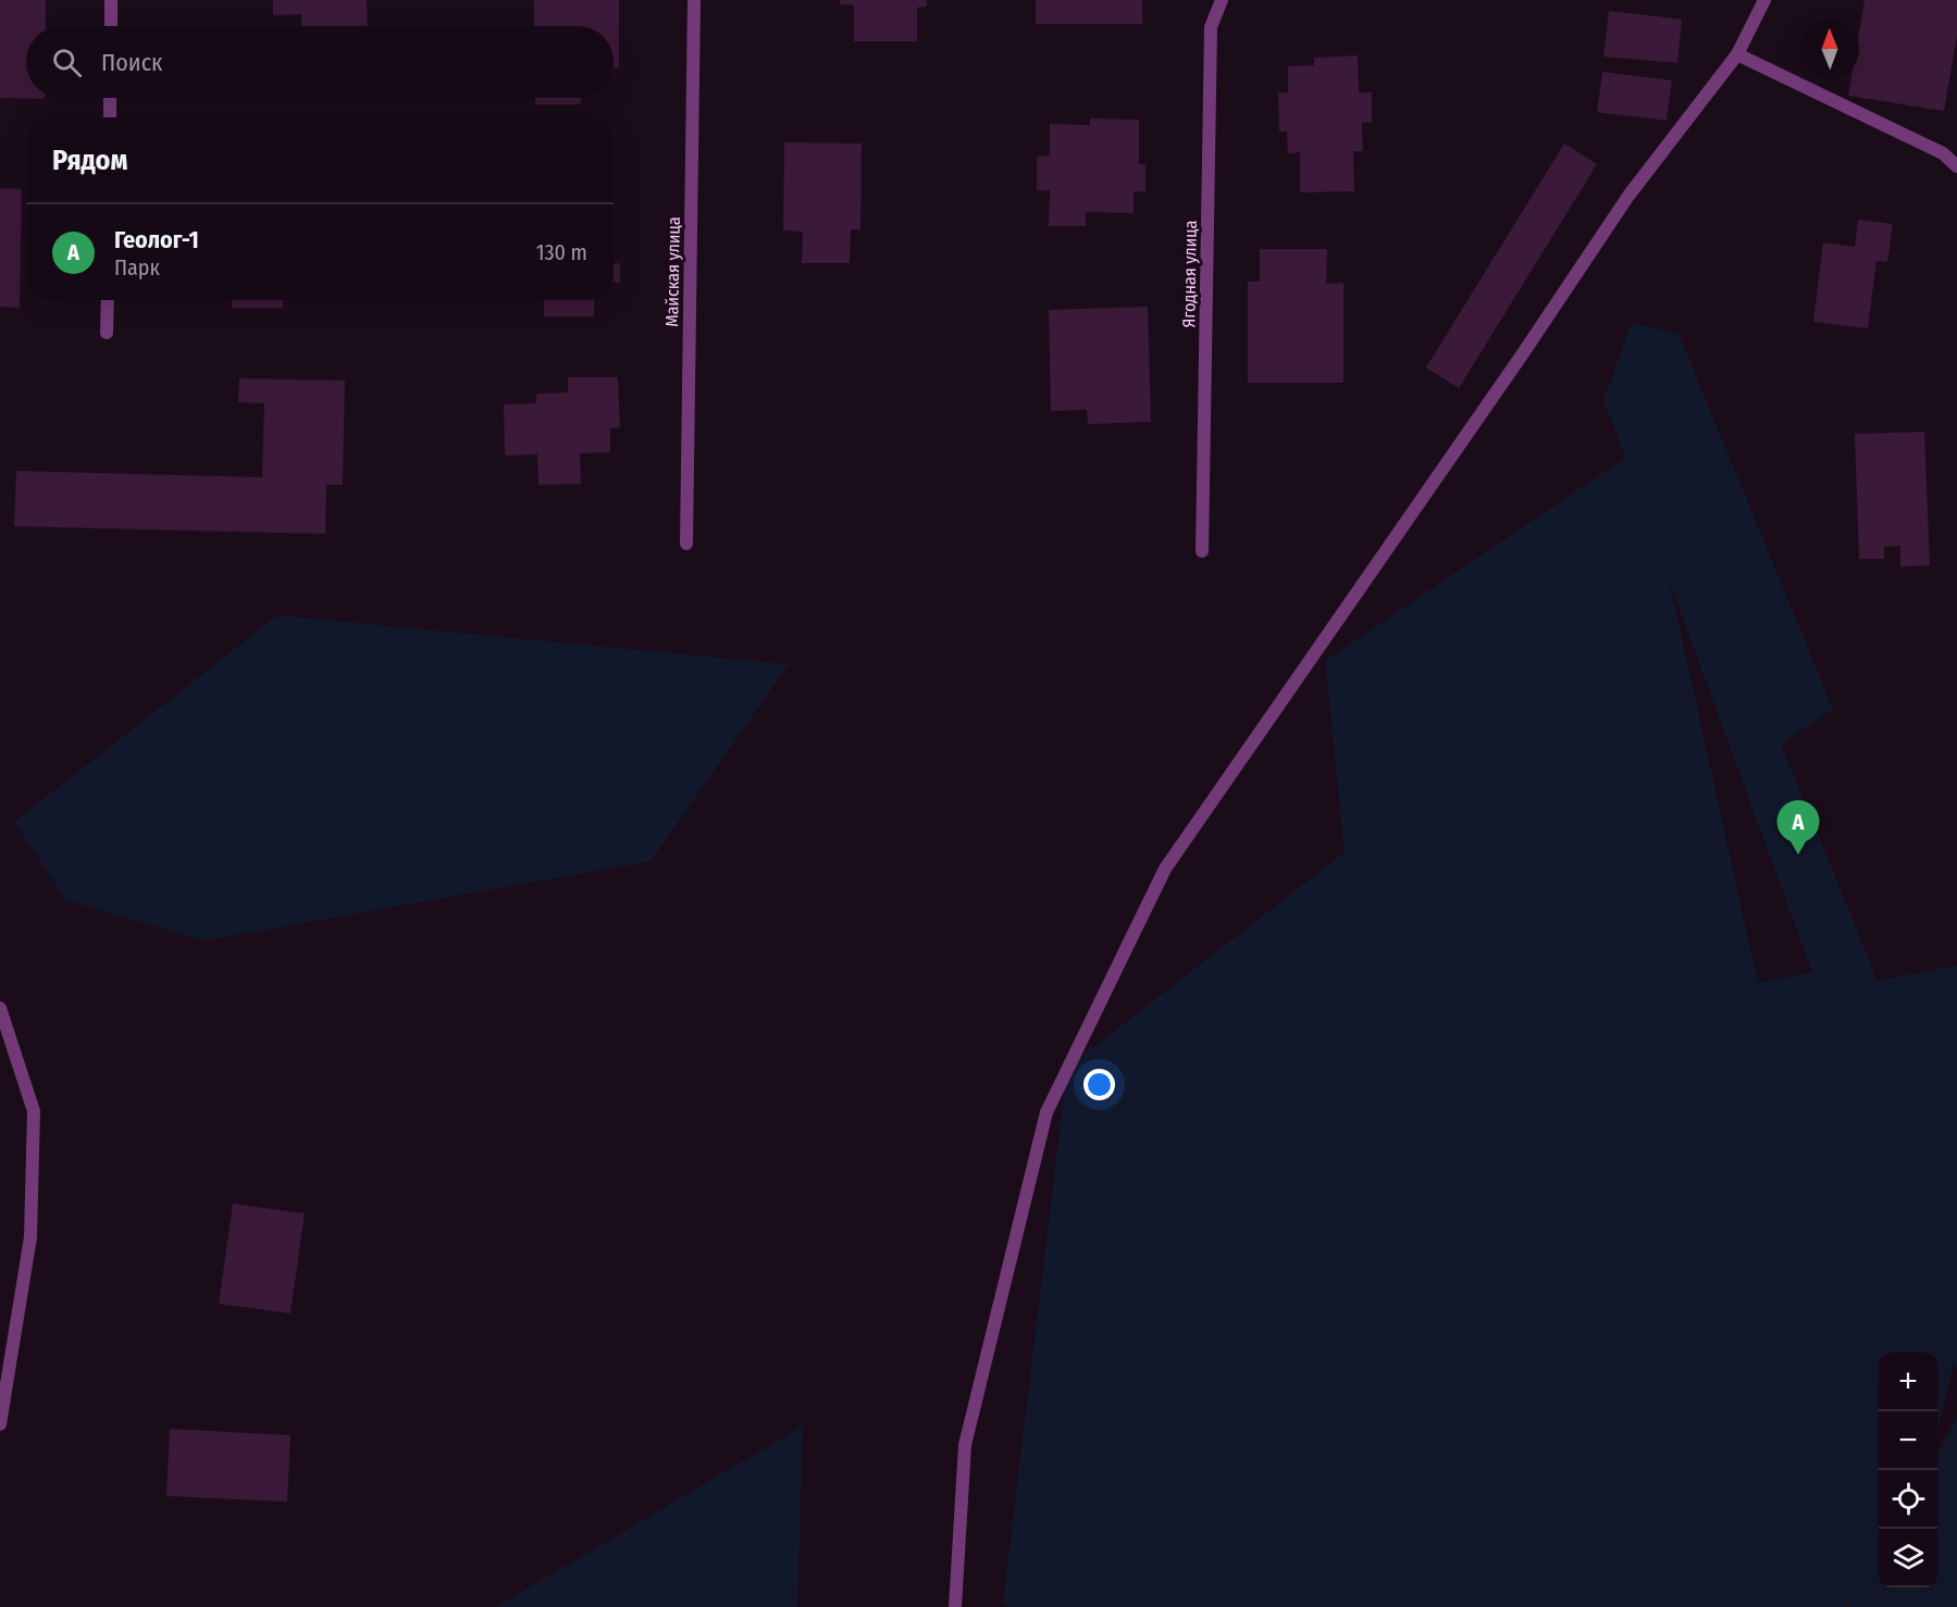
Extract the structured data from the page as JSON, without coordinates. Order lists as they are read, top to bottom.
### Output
{
  "streets": {
    "street": ["Майская улица", "Ягодная улица"]
  },
  "north": "top",
  "page": {
    "search": "Поиск",
    "heading": "Рядом",
    "list": [
      {
        "mark": "A",
        "name": "Геолог-1",
        "note": "Парк",
        "value": "130 m"
      }
    ],
    "pins": "A",
    "map_buttons": ["+", "−"]
  }
}
